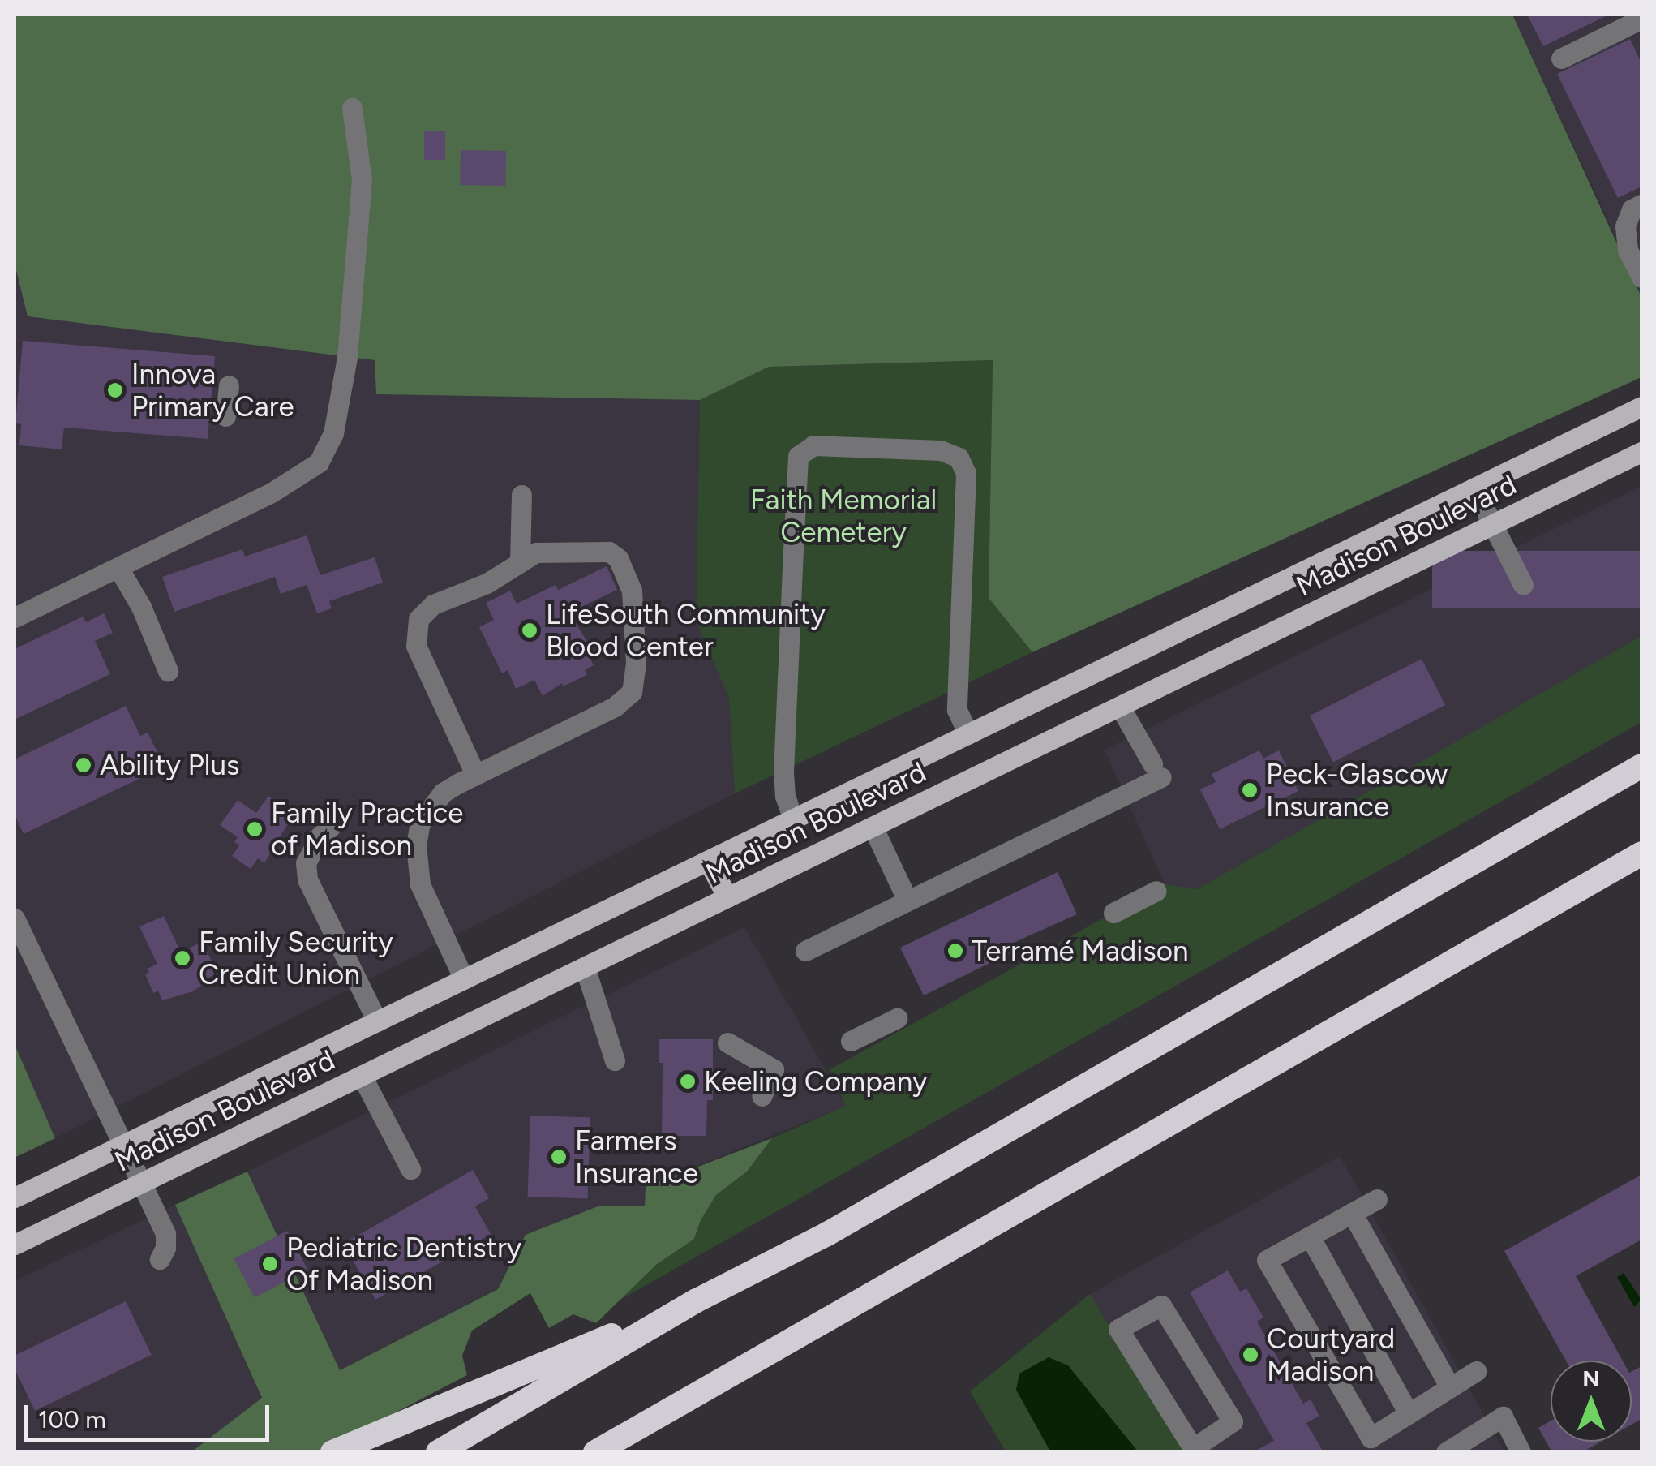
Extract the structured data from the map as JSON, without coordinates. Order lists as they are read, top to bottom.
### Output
{
  "streets": {
    "main road": ["Madison Boulevard"]
  },
  "parks": ["Faith Memorial Cemetery"],
  "places": [
    "Innova Primary Care",
    "LifeSouth Community Blood Center",
    "Ability Plus",
    "Peck-Glascow Insurance",
    "Family Practice of Madison",
    "Terramé Madison",
    "Family Security Credit Union",
    "Keeling Company",
    "Farmers Insurance",
    "Pediatric Dentistry Of Madison",
    "Courtyard Madison"
  ],
  "scale_bar": "100 m",
  "north": "top"
}
